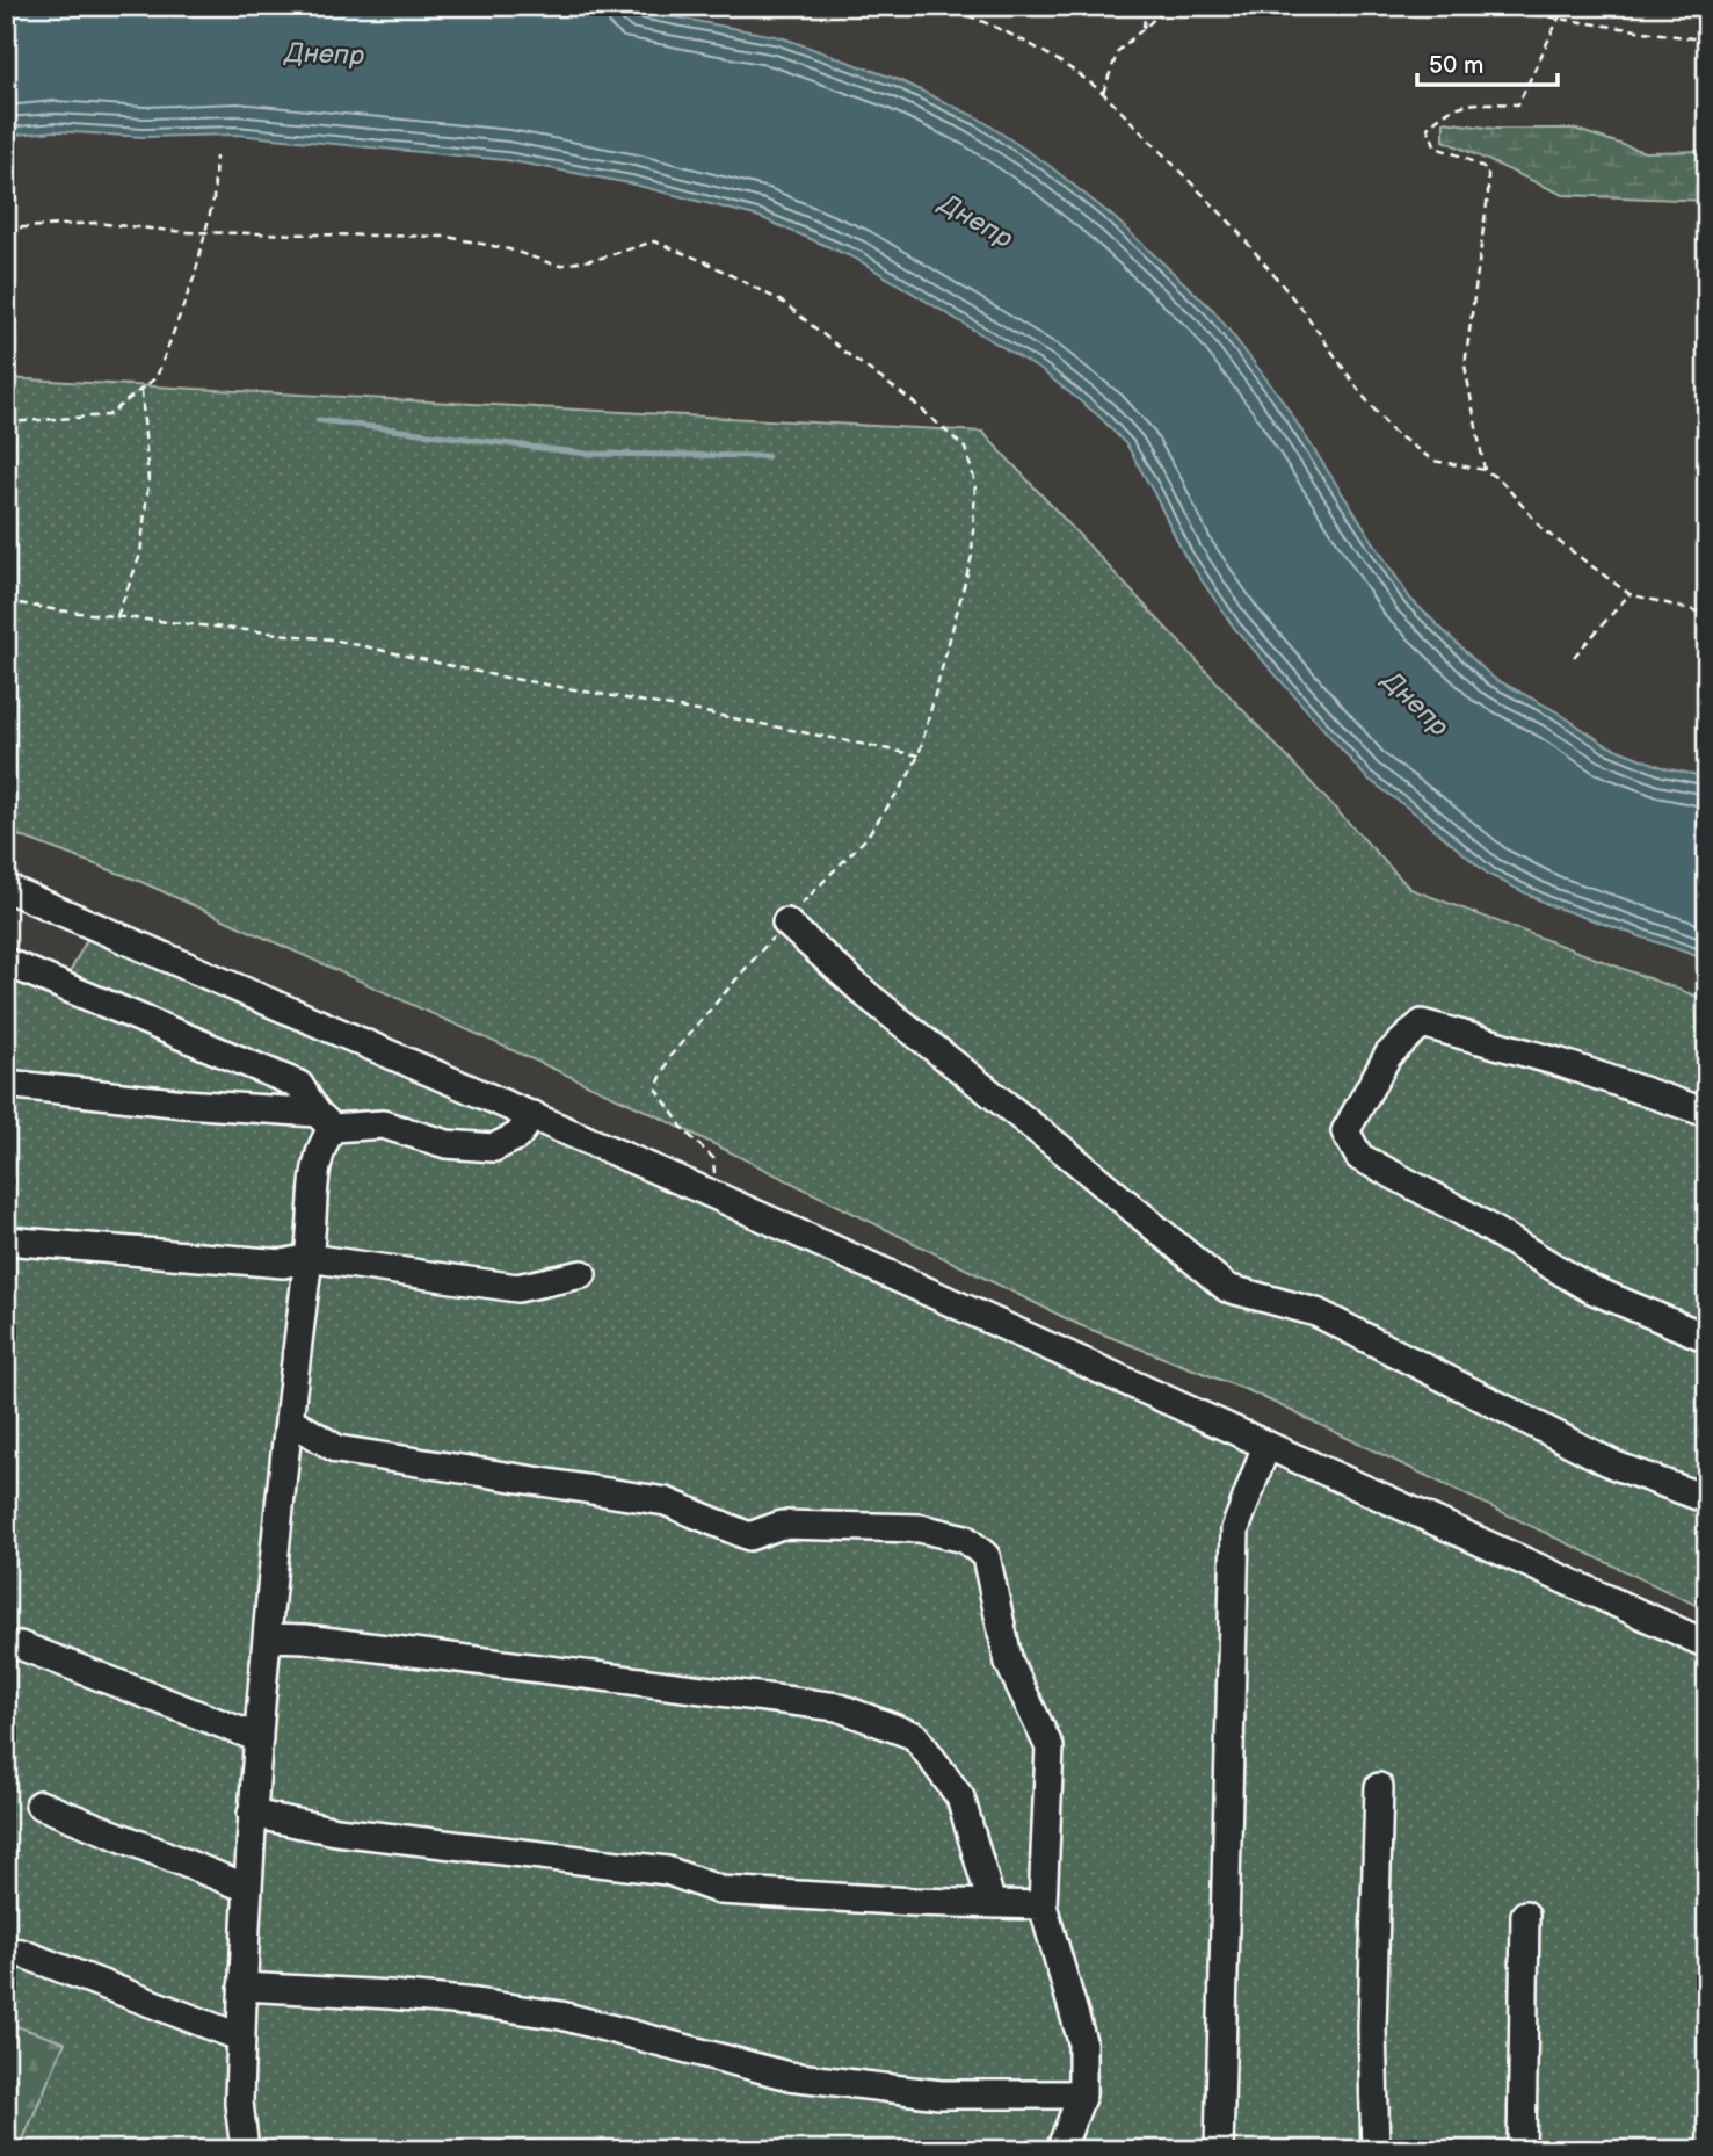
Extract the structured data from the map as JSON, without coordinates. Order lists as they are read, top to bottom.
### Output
{
  "water": ["Днепр"],
  "scale_bar": "50 m"
}
